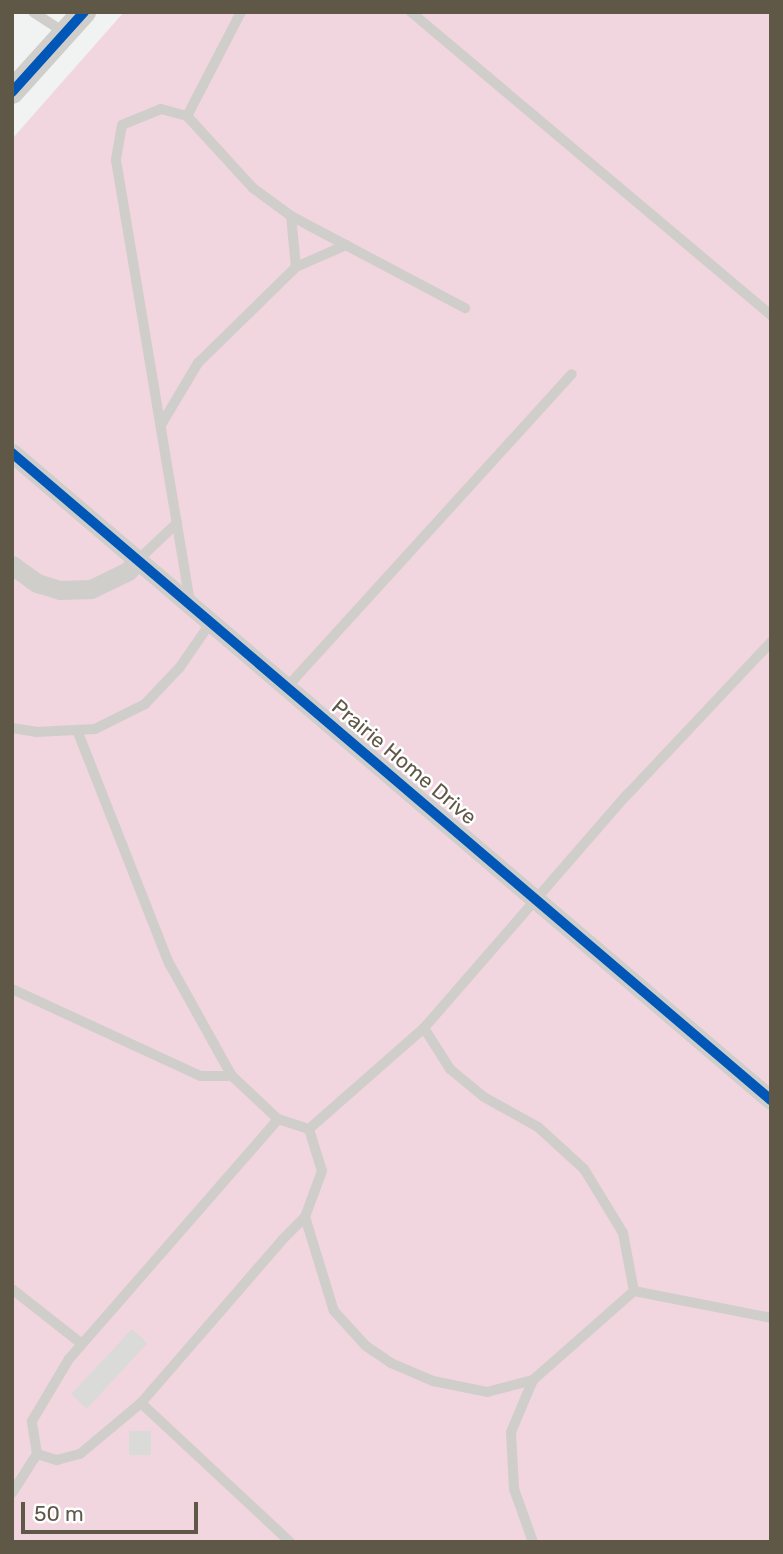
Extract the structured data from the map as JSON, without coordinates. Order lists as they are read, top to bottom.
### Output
{
  "streets": {
    "street": ["Prairie Home Drive"]
  },
  "scale_bar": "50 m"
}
